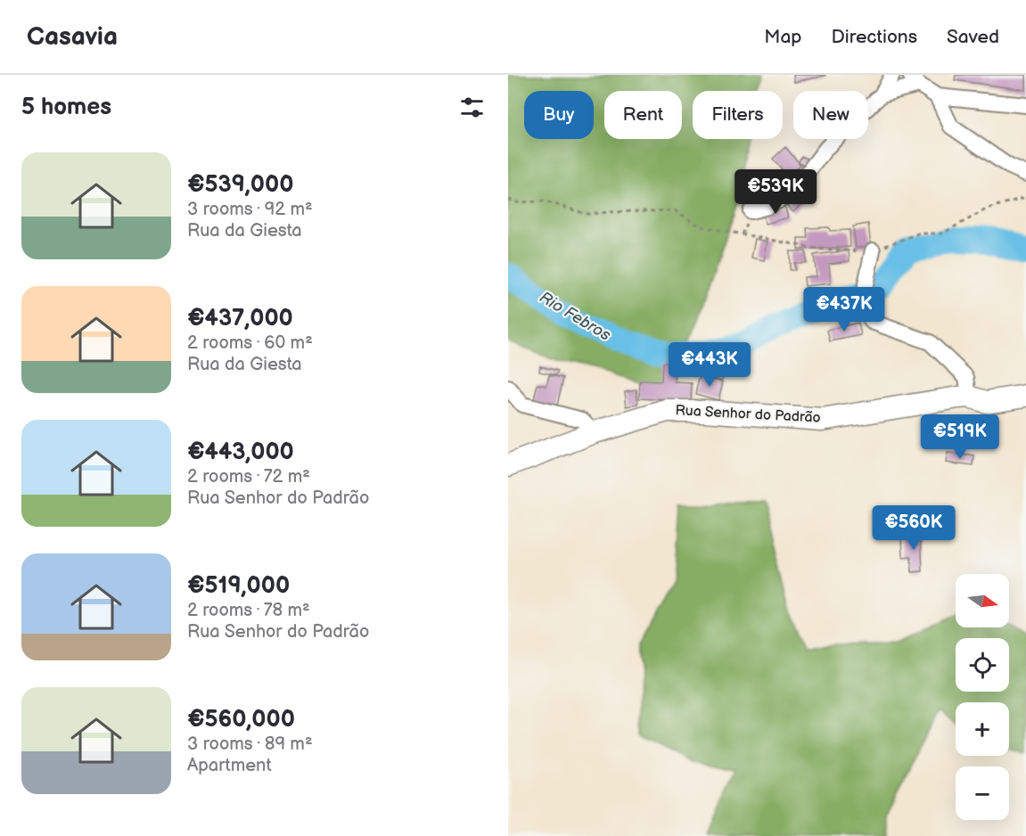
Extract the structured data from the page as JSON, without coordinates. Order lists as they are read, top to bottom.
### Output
{
  "streets": {
    "street": ["Rua Senhor do Padrão"]
  },
  "water": ["Rio Febros"],
  "north": "right",
  "page": {
    "header": "Casavia",
    "nav": ["Map", "Directions", "Saved"],
    "heading": "5 homes",
    "chip": [
      "Buy",
      "Rent",
      "Filters",
      "New"
    ],
    "list": [
      {
        "name": "€539,000",
        "note": "3 rooms · 92 m² · Rua da Giesta"
      },
      {
        "name": "€437,000",
        "note": "2 rooms · 60 m² · Rua da Giesta"
      },
      {
        "name": "€443,000",
        "note": "2 rooms · 72 m² · Rua Senhor do Padrão"
      },
      {
        "name": "€519,000",
        "note": "2 rooms · 78 m² · Rua Senhor do Padrão"
      },
      {
        "name": "€560,000",
        "note": "3 rooms · 89 m² · Apartment"
      }
    ],
    "price": [
      "€539K",
      "€437K",
      "€443K",
      "€519K",
      "€560K"
    ],
    "map_buttons": ["+", "−"]
  }
}
